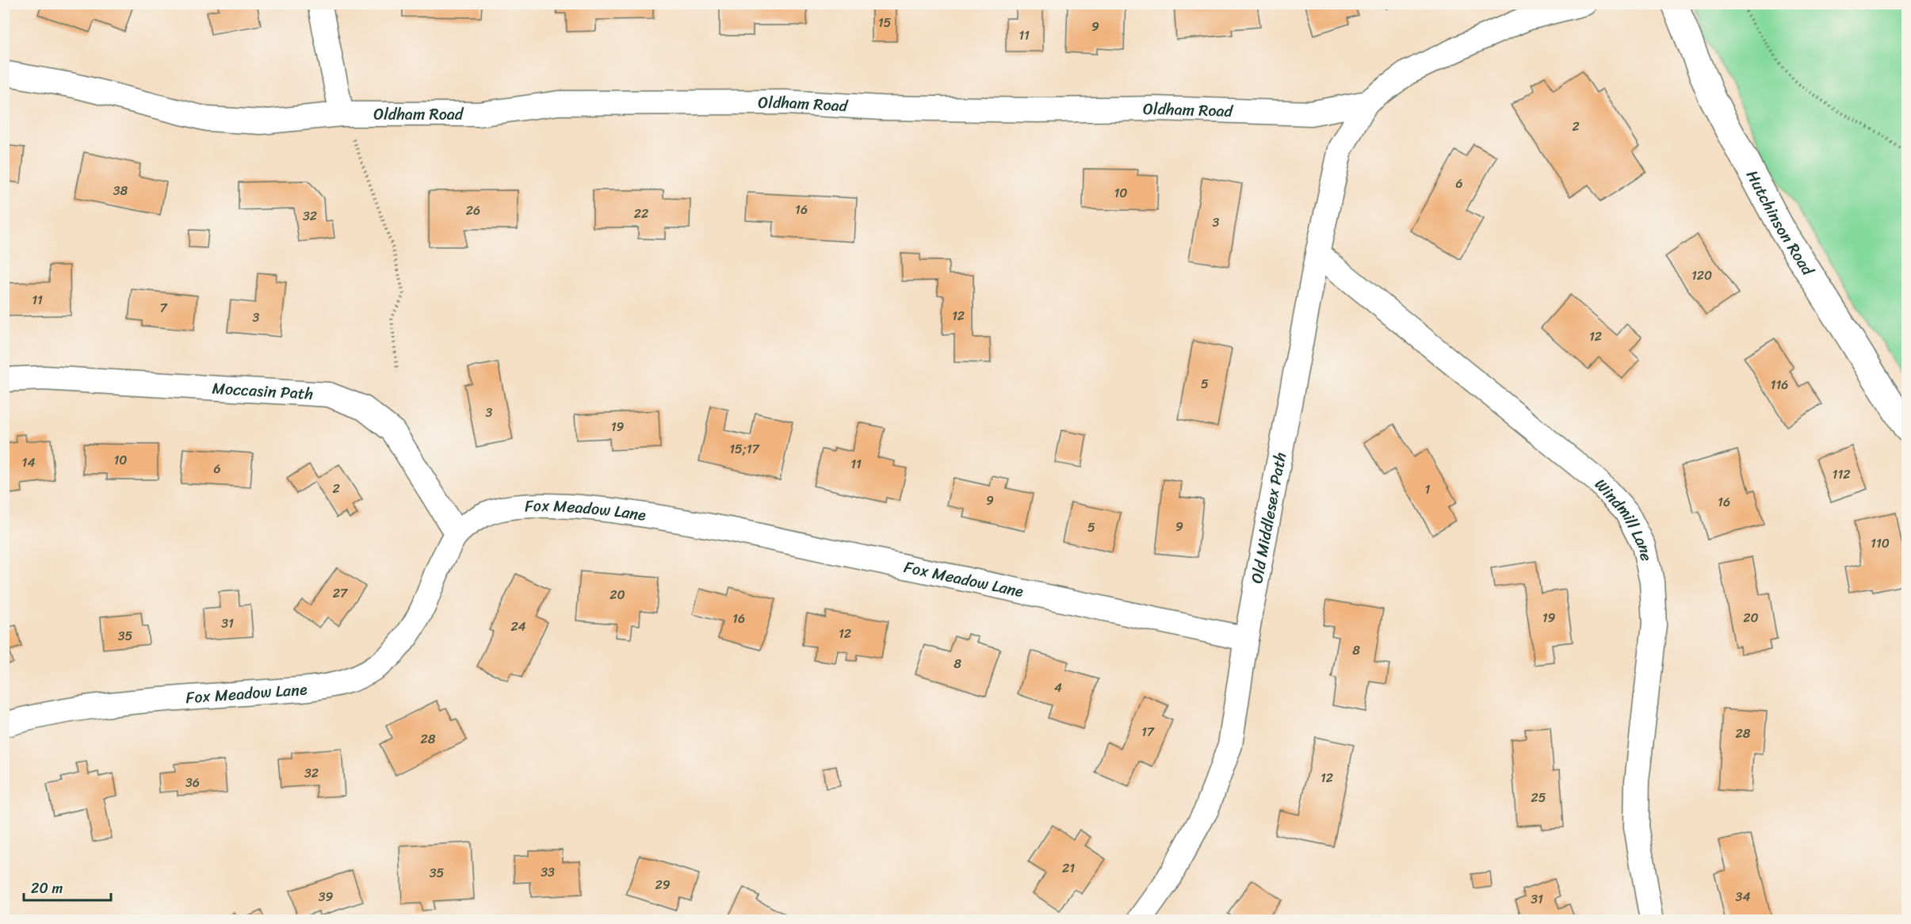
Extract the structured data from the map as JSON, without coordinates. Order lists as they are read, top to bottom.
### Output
{
  "streets": {
    "street": [
      "Oldham Road",
      "Hutchinson Road",
      "Moccasin Path",
      "Fox Meadow Lane",
      "Old Middlesex Path",
      "Windmill Lane"
    ]
  },
  "crossings": [
    ["Oldham Road", "Old Middlesex Path"],
    ["Moccasin Path", "Fox Meadow Lane"],
    ["Fox Meadow Lane", "Old Middlesex Path"],
    ["Old Middlesex Path", "Windmill Lane"]
  ],
  "house_numbers": [
    "15",
    "9",
    "11",
    "2",
    "6",
    "38",
    "10",
    "16",
    "26",
    "22",
    "32",
    "3",
    "120",
    "11",
    "7",
    "12",
    "3",
    "12",
    "5",
    "116",
    "3",
    "19",
    "15;17",
    "10",
    "14",
    "11",
    "6",
    "112",
    "2",
    "1",
    "9",
    "16",
    "9",
    "5",
    "110",
    "27",
    "20",
    "19",
    "20",
    "16",
    "31",
    "24",
    "12",
    "35",
    "8",
    "8",
    "4",
    "17",
    "28",
    "28",
    "32",
    "12",
    "36",
    "25",
    "21",
    "33",
    "35",
    "29",
    "39",
    "34",
    "31"
  ],
  "scale_bar": "20 m"
}
